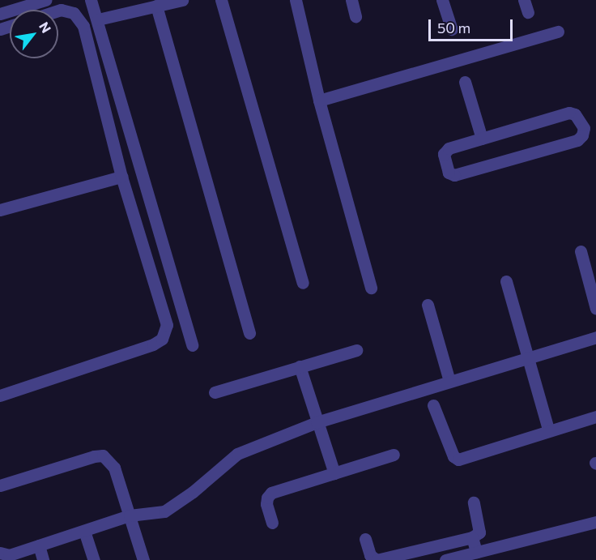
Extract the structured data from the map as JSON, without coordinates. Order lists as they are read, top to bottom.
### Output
{
  "scale_bar": "50 m",
  "north": "top right"
}
